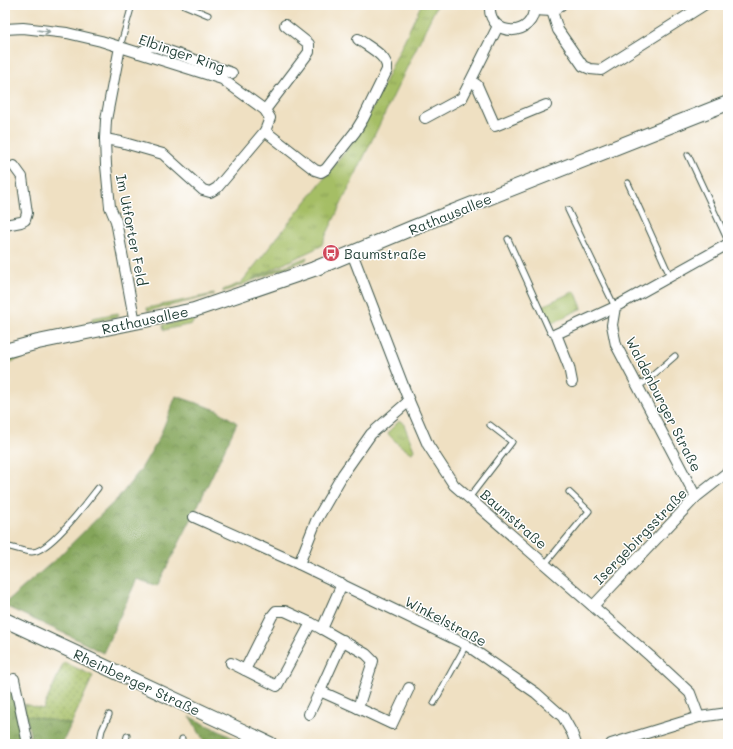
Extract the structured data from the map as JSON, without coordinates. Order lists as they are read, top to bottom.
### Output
{
  "streets": {
    "street": [
      "Elbinger Ring",
      "Rathausallee",
      "Im Utforter Feld",
      "Waldenburger Straße",
      "Baumstraße",
      "Isergebirgsstraße",
      "Winkelstraße",
      "Rheinberger Straße"
    ]
  },
  "crossings": [
    ["Elbinger Ring", "Im Utforter Feld"],
    ["Rathausallee", "Im Utforter Feld"],
    ["Rathausallee", "Baumstraße"],
    ["Waldenburger Straße", "Isergebirgsstraße"],
    ["Baumstraße", "Isergebirgsstraße"]
  ],
  "places": {
    "bus stop": ["Baumstraße"]
  }
}
